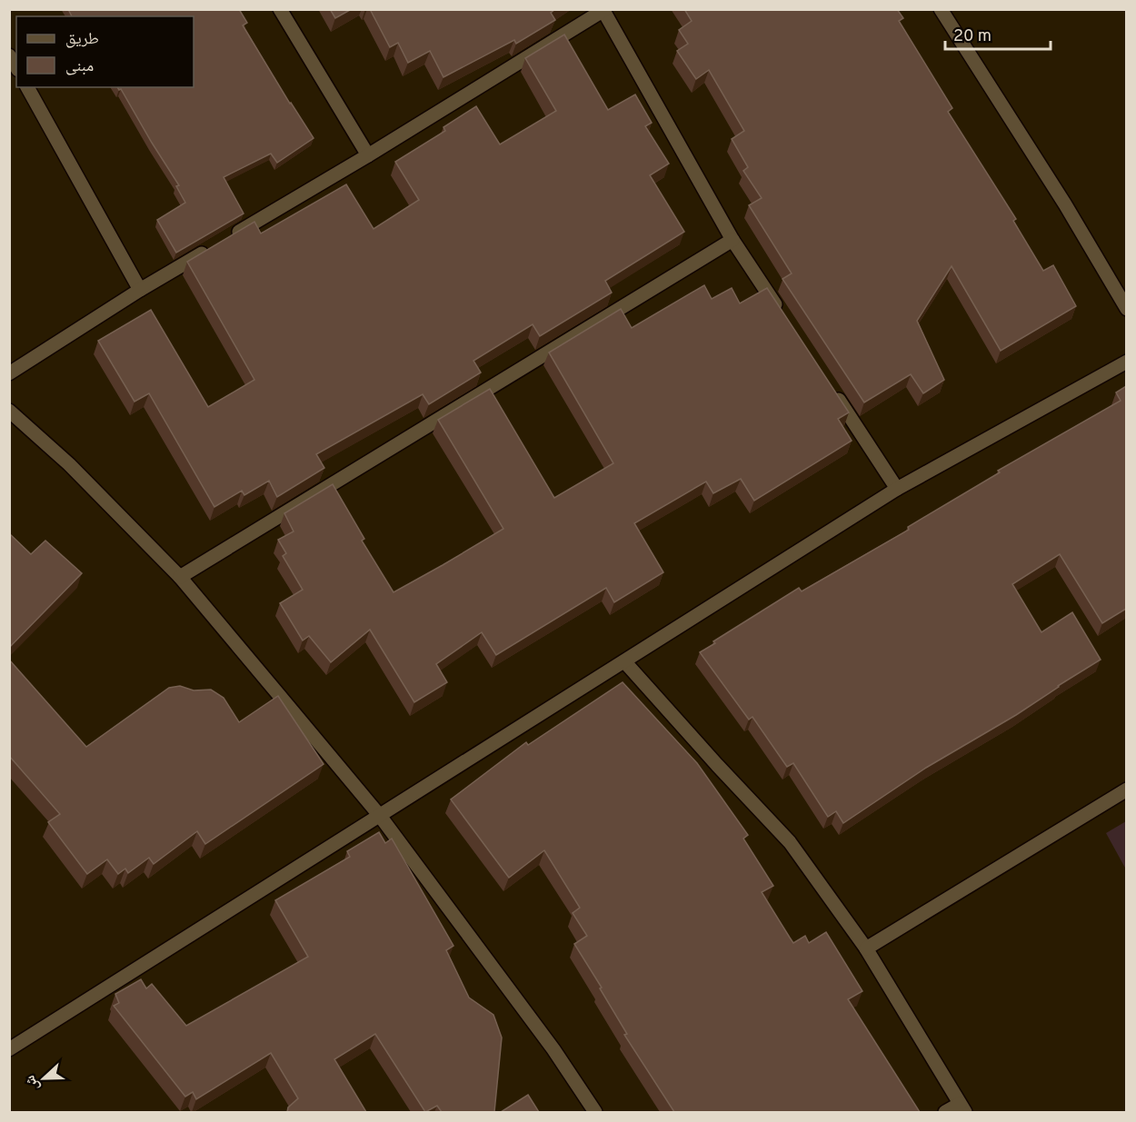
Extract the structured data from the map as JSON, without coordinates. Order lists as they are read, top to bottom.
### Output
{
  "legend": ["طريق", "مبنى"],
  "scale_bar": "20 m",
  "north": "left"
}
